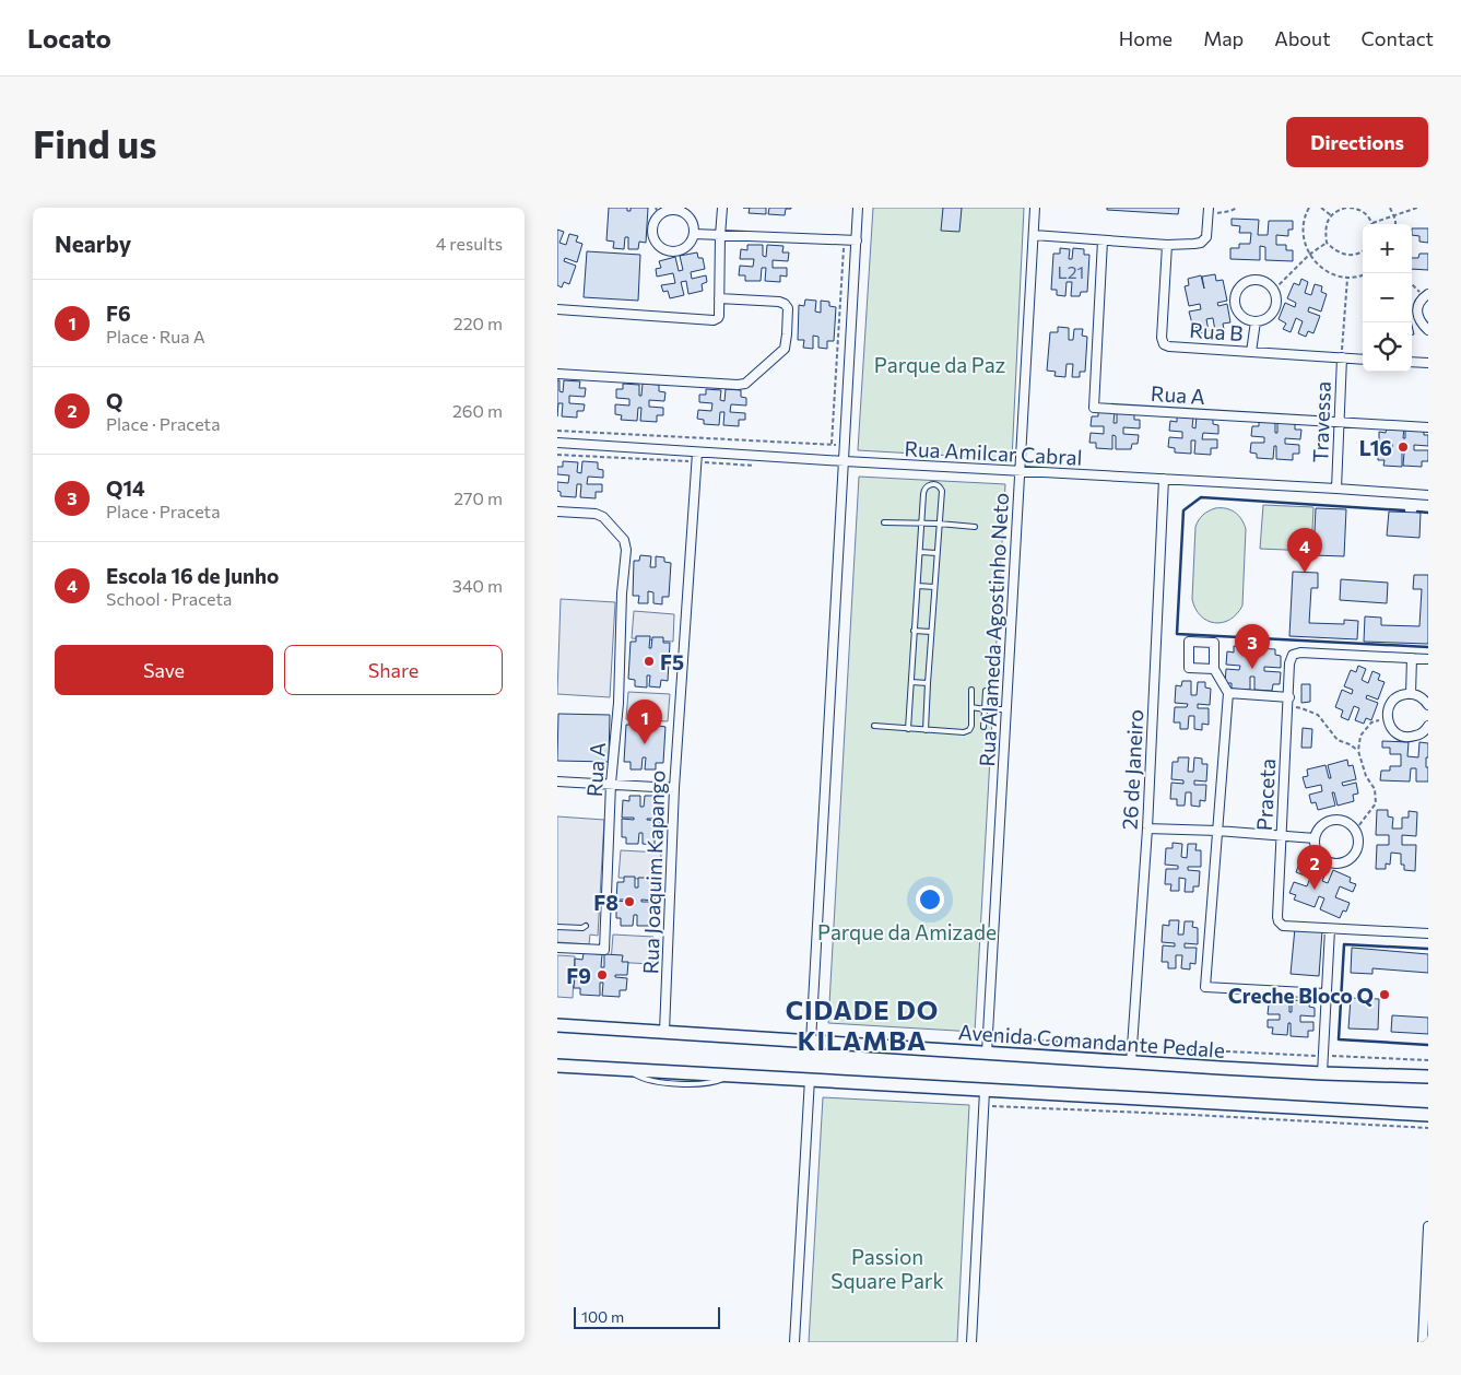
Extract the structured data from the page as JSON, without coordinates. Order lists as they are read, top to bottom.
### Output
{
  "streets": {
    "street": [
      "Rua B",
      "Rua A",
      "Travessa",
      "Rua Amilcar Cabral",
      "Rua Alameda Agostinho Neto",
      "26 de Janeiro",
      "Praceta",
      "Rua Joaquim Kapango",
      "Avenida Comandante Pedale"
    ]
  },
  "crossings": [
    ["Rua B", "Travessa"],
    ["Rua A", "Travessa"],
    ["Travessa", "Rua Amilcar Cabral"],
    ["Rua Amilcar Cabral", "Rua Alameda Agostinho Neto"],
    ["Rua Amilcar Cabral", "26 de Janeiro"],
    ["Rua Amilcar Cabral", "Rua Joaquim Kapango"],
    ["Rua Alameda Agostinho Neto", "Avenida Comandante Pedale"],
    ["26 de Janeiro", "Avenida Comandante Pedale"],
    ["Rua Joaquim Kapango", "Avenida Comandante Pedale"]
  ],
  "districts": ["CIDADE DO KILAMBA"],
  "parks": ["Parque da Paz", "Parque da Amizade", "Passion Square Park"],
  "places": [
    "L16",
    "F5",
    "F8",
    "F9",
    "Creche Bloco Q"
  ],
  "house_numbers": ["L21"],
  "scale_bar": "100 m",
  "page": {
    "header": "Locato",
    "nav": [
      "Home",
      "Map",
      "About",
      "Contact"
    ],
    "buttons": [
      "Directions",
      ["Save", "Share"]
    ],
    "title": "Find us",
    "heading": ["Nearby", "4 results"],
    "map_buttons": ["+", "−"],
    "list": [
      {
        "mark": "1",
        "name": "F6",
        "note": "Place · Rua A",
        "value": "220 m"
      },
      {
        "mark": "2",
        "name": "Q",
        "note": "Place · Praceta",
        "value": "260 m"
      },
      {
        "mark": "3",
        "name": "Q14",
        "note": "Place · Praceta",
        "value": "270 m"
      },
      {
        "mark": "4",
        "name": "Escola 16 de Junho",
        "note": "School · Praceta",
        "value": "340 m"
      }
    ],
    "pins": [
      "4",
      "3",
      "1",
      "2"
    ],
    "scale": "100 m"
  }
}
